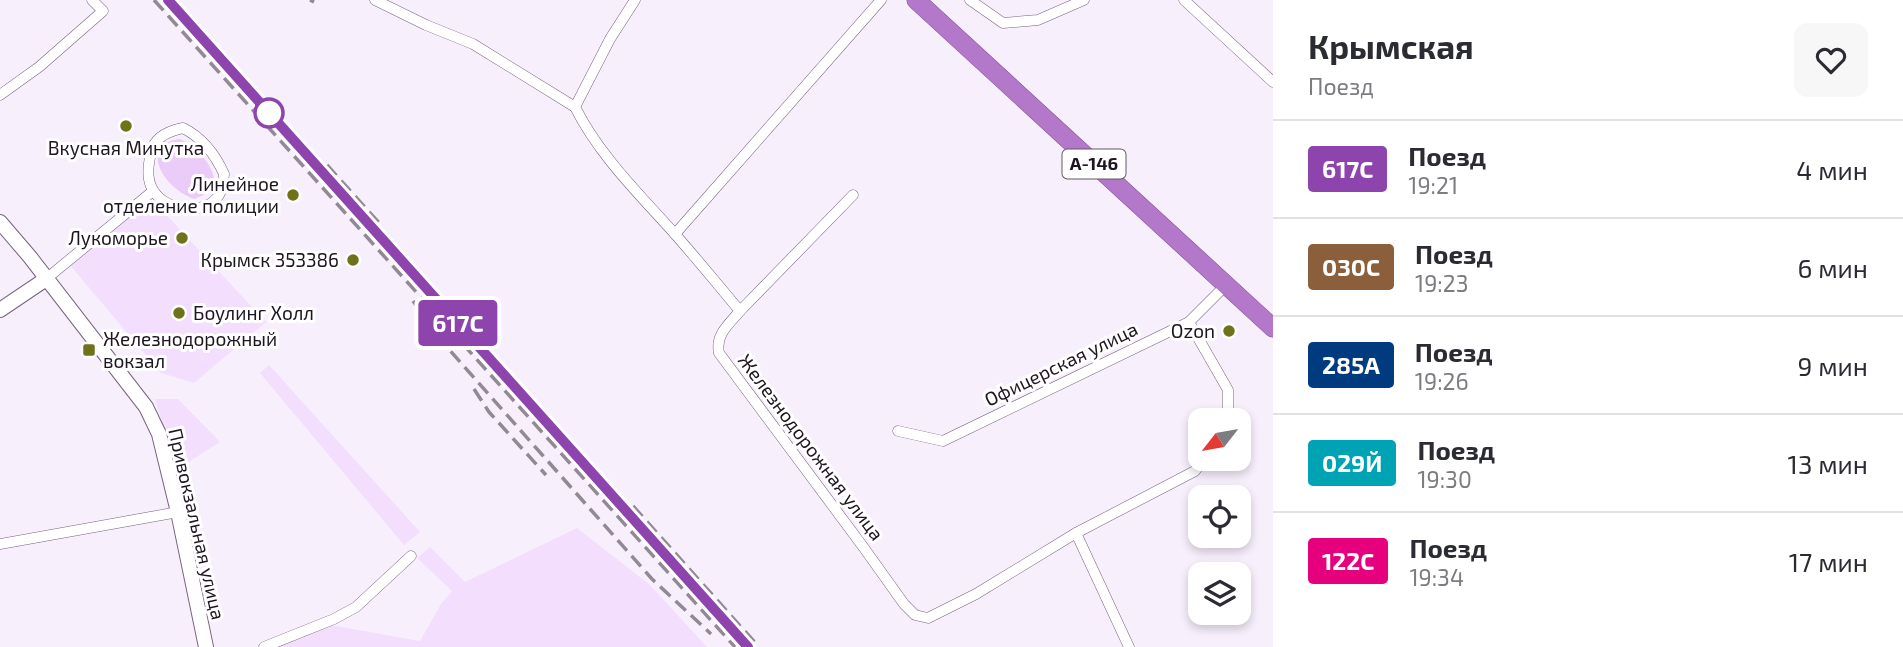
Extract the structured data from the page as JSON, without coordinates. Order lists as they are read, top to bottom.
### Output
{
  "streets": {
    "highway": ["А-146"],
    "main road": ["Привокзальная улица"],
    "street": ["Офицерская улица", "Железнодорожная улица"]
  },
  "crossings": [
    ["А-146", "Офицерская улица"]
  ],
  "places": {
    "other": [
      "Вкусная Минутка",
      "Линейное отделение полиции",
      "Лукоморье",
      "Крымск 353386",
      "Боулинг Холл",
      "Ozon"
    ],
    "transit": ["Железнодорожный вокзал"]
  },
  "north": "bottom left",
  "page": {
    "on_map": "617C",
    "heading": ["Крымская", "Поезд"],
    "list": [
      {
        "mark": "617C",
        "name": "Поезд",
        "note": "19:21",
        "value": "4 мин"
      },
      {
        "mark": "030C",
        "name": "Поезд",
        "note": "19:23",
        "value": "6 мин"
      },
      {
        "mark": "285А",
        "name": "Поезд",
        "note": "19:26",
        "value": "9 мин"
      },
      {
        "mark": "029Й",
        "name": "Поезд",
        "note": "19:30",
        "value": "13 мин"
      },
      {
        "mark": "122С",
        "name": "Поезд",
        "note": "19:34",
        "value": "17 мин"
      }
    ]
  }
}
